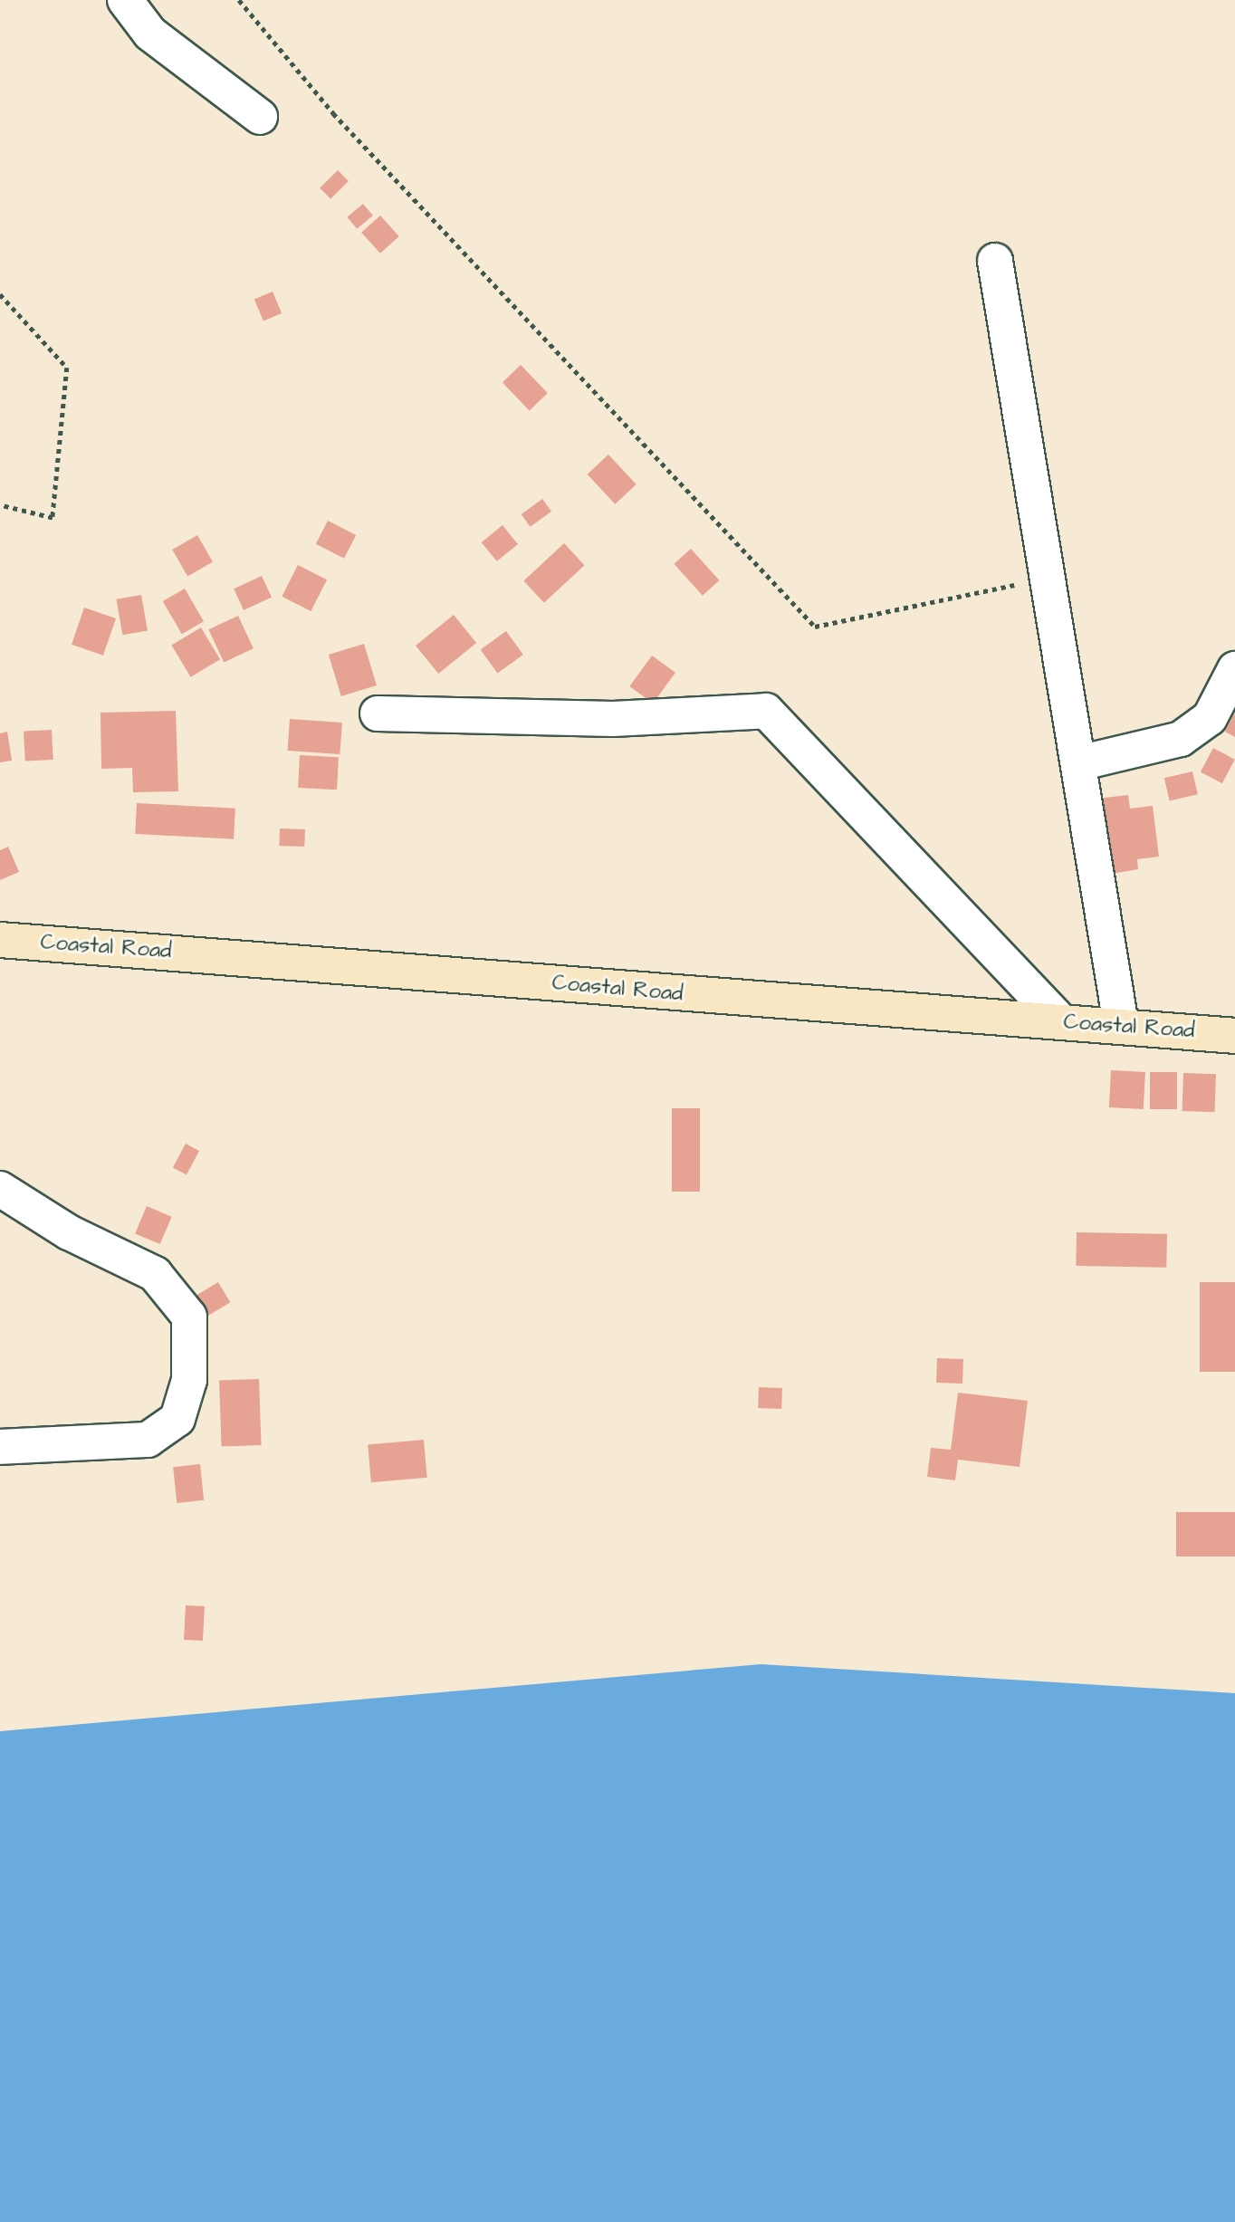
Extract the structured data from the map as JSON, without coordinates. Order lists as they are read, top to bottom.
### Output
{
  "streets": {
    "street": ["Coastal Road"]
  }
}
